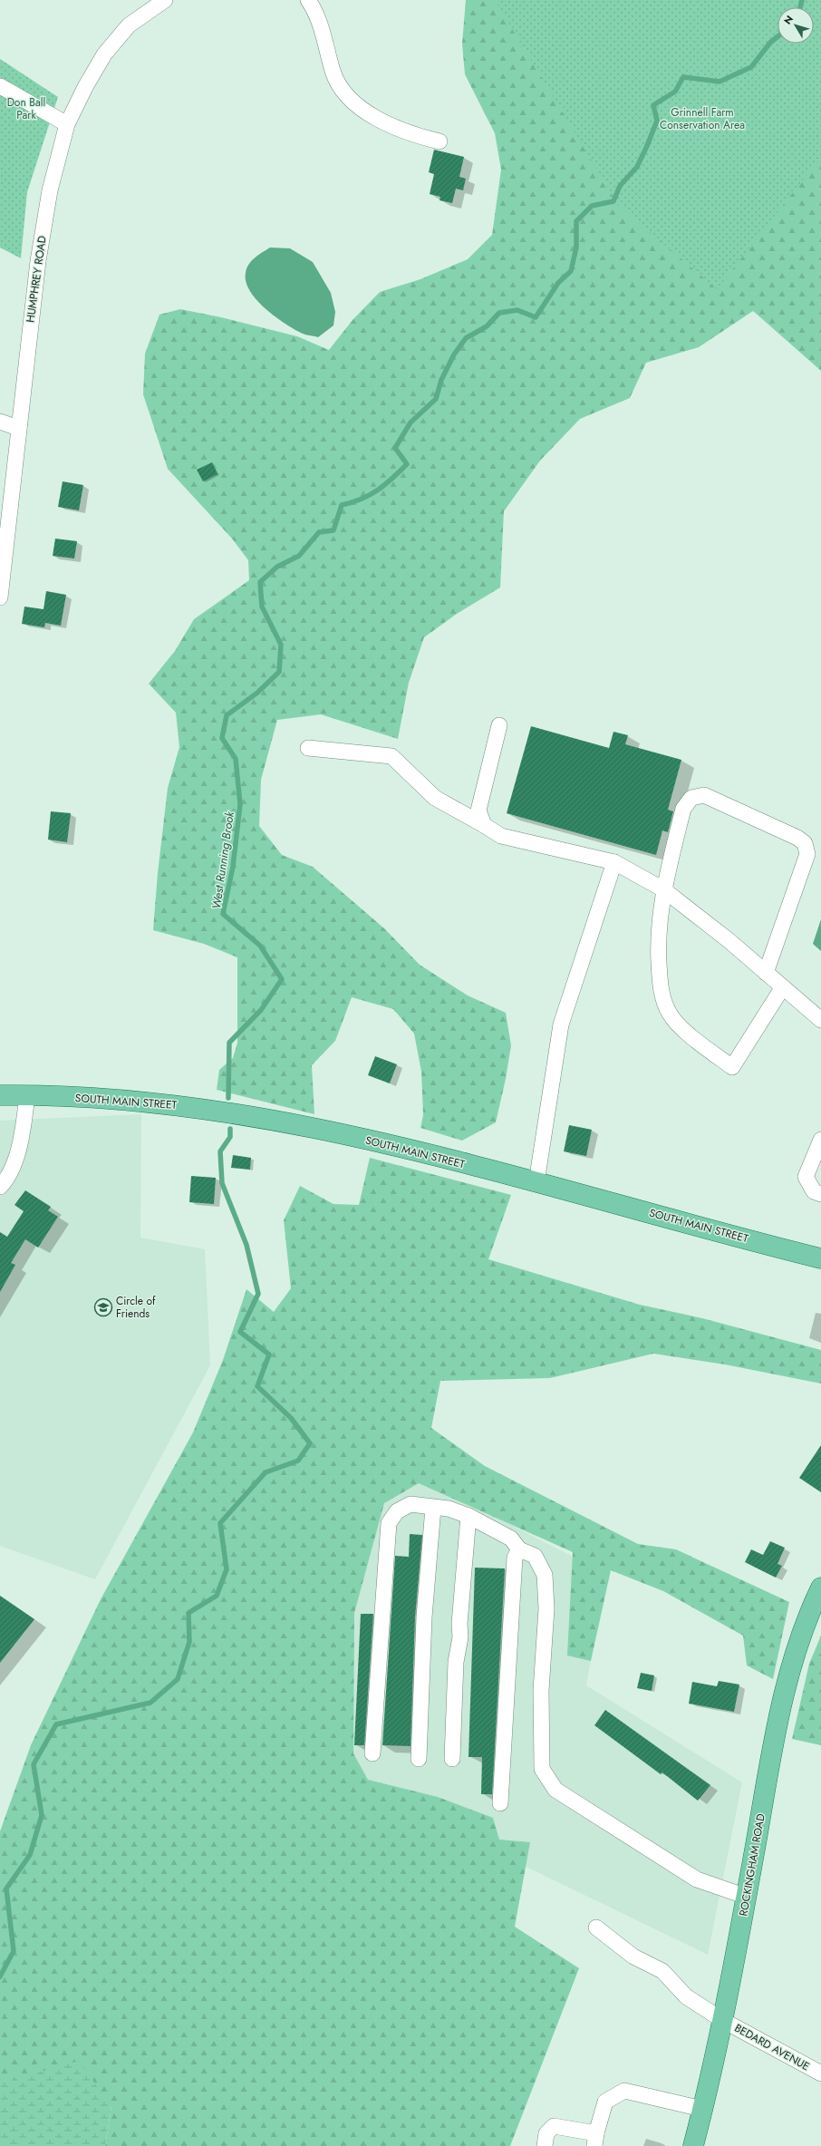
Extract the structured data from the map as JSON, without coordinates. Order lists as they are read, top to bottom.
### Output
{
  "streets": {
    "main road": ["SOUTH MAIN STREET", "ROCKINGHAM ROAD"],
    "street": ["HUMPHREY ROAD", "BEDARD AVENUE"]
  },
  "crossings": [
    ["ROCKINGHAM ROAD", "BEDARD AVENUE"]
  ],
  "water": ["West Running Brook"],
  "parks": ["Don Ball Park", "Grinnell Farm Conservation Area"],
  "places": {
    "school or university": ["Circle of Friends"]
  },
  "north": "top left"
}
